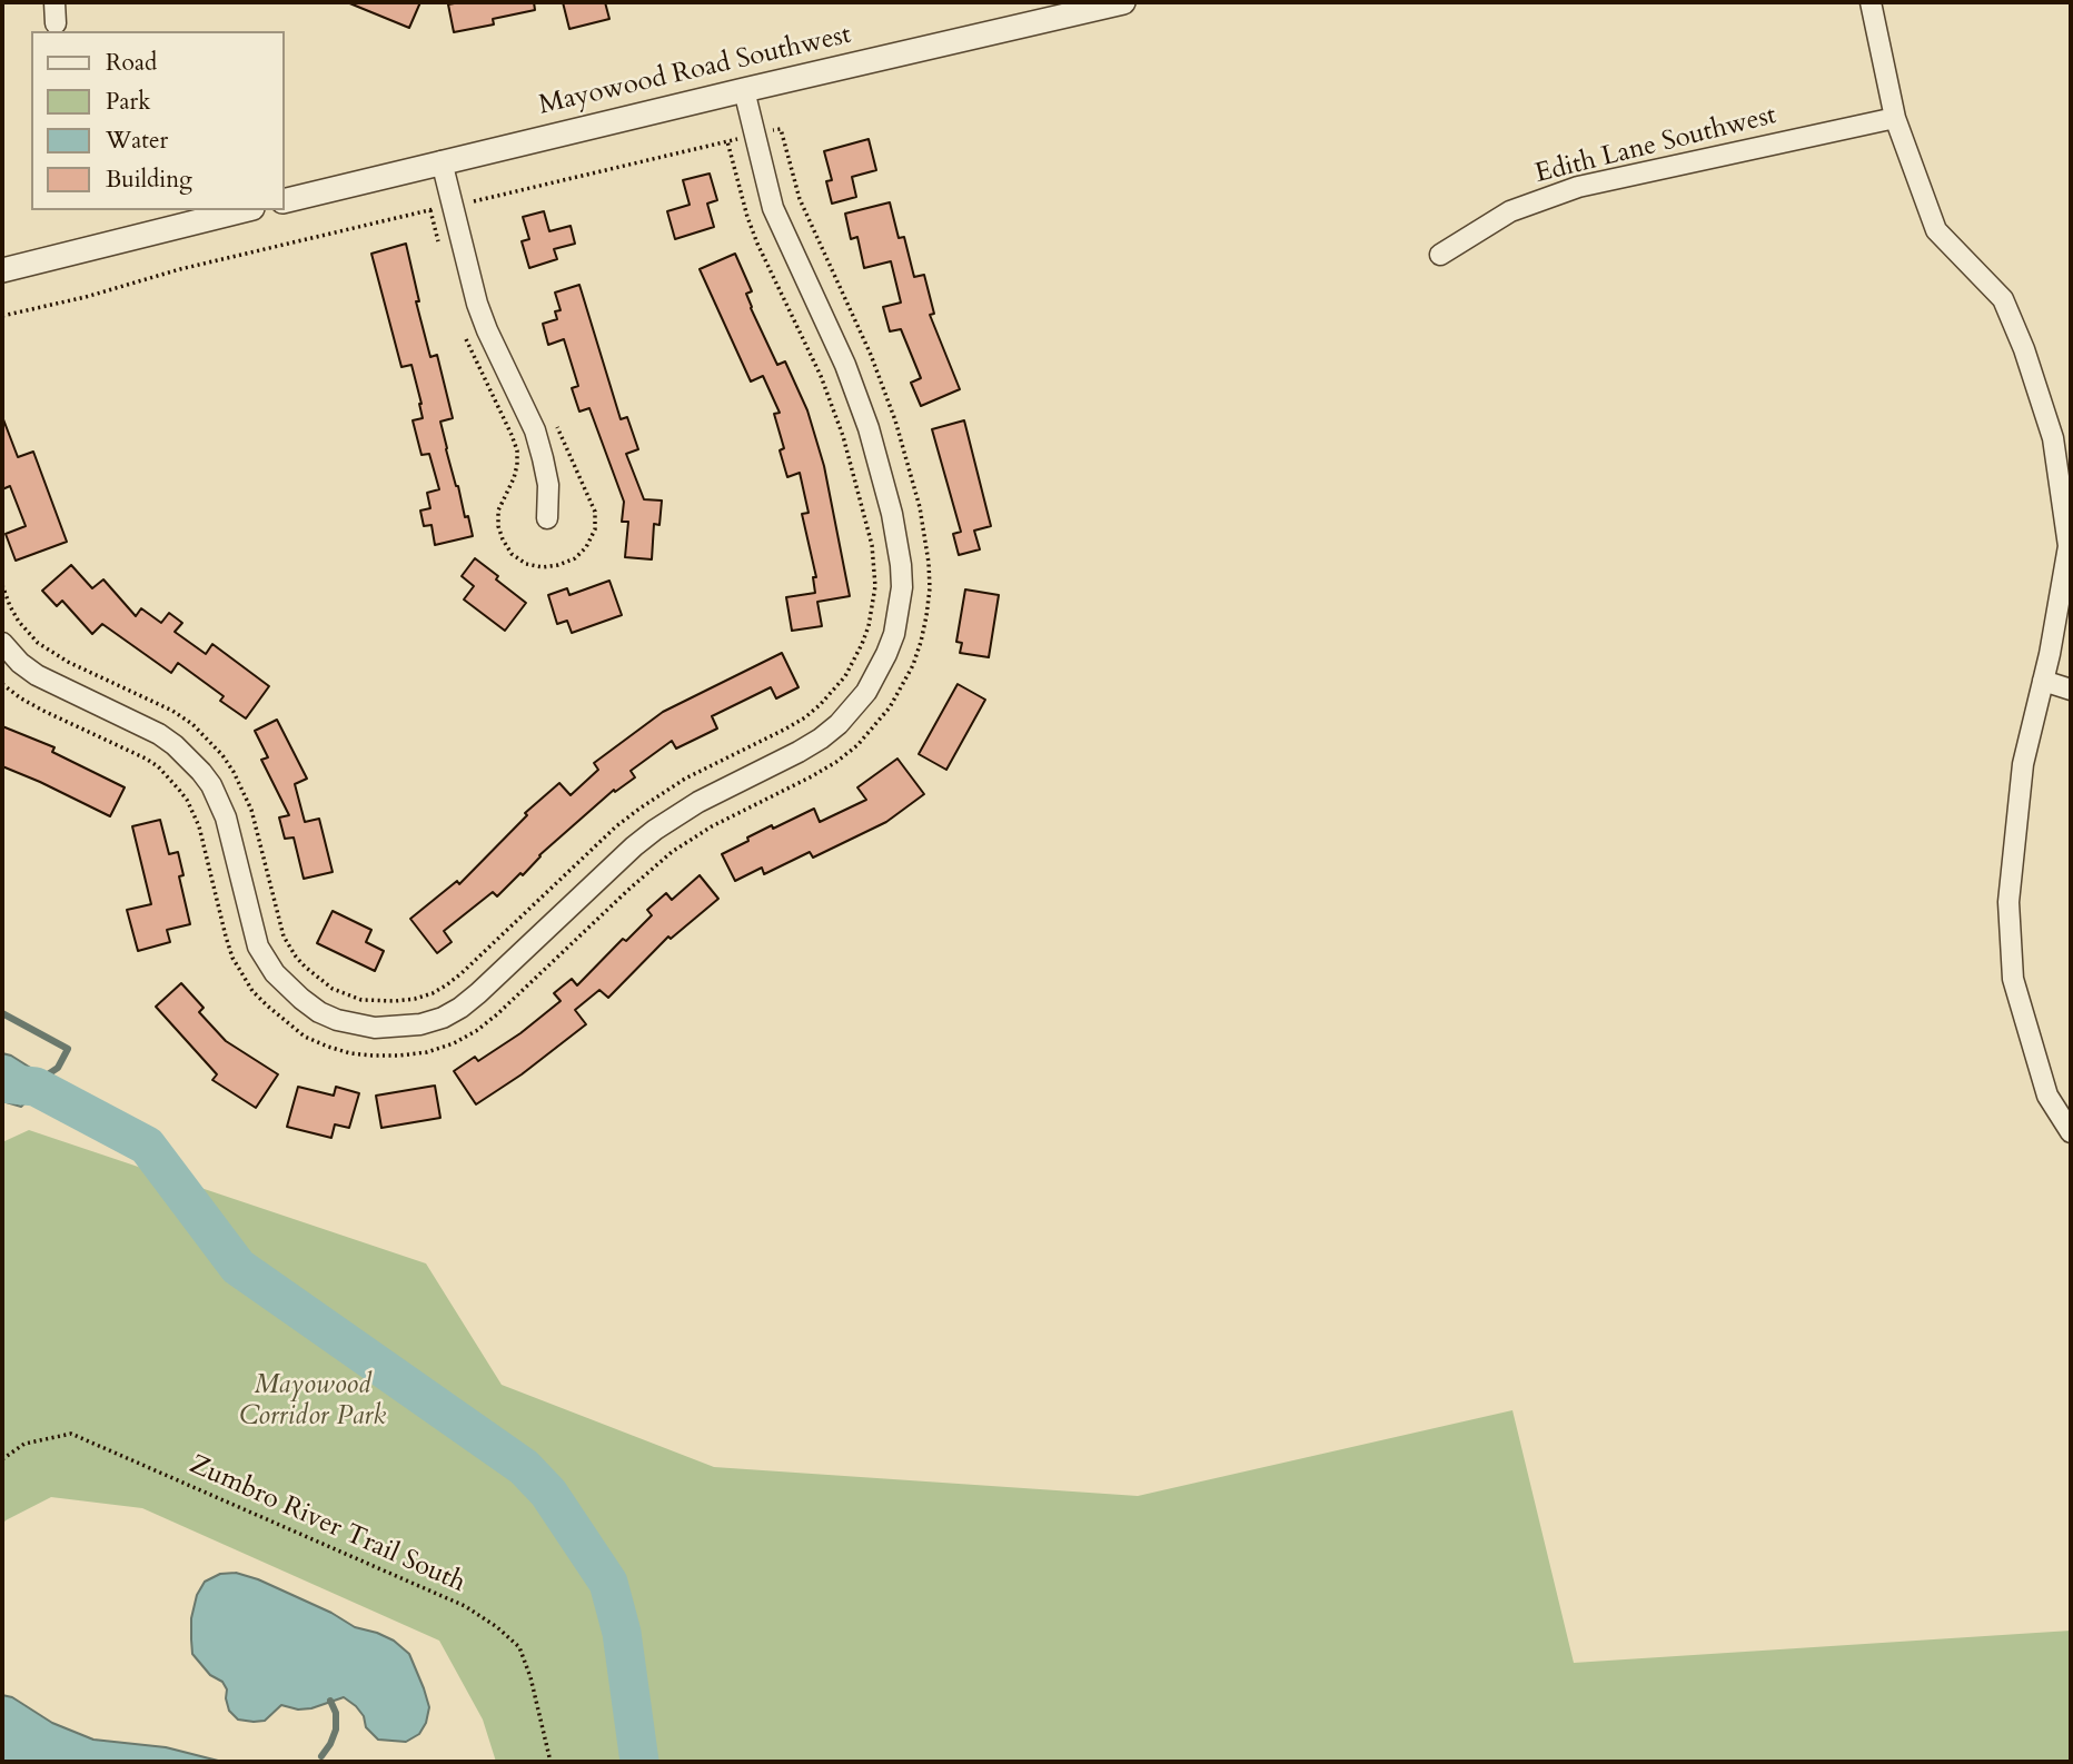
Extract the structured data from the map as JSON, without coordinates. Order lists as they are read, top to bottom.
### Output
{
  "streets": {
    "street": ["Mayowood Road Southwest", "Edith Lane Southwest"],
    "path": ["Zumbro River Trail South"]
  },
  "parks": ["Mayowood Corridor Park"],
  "legend": [
    "Road",
    "Park",
    "Water",
    "Building"
  ]
}
